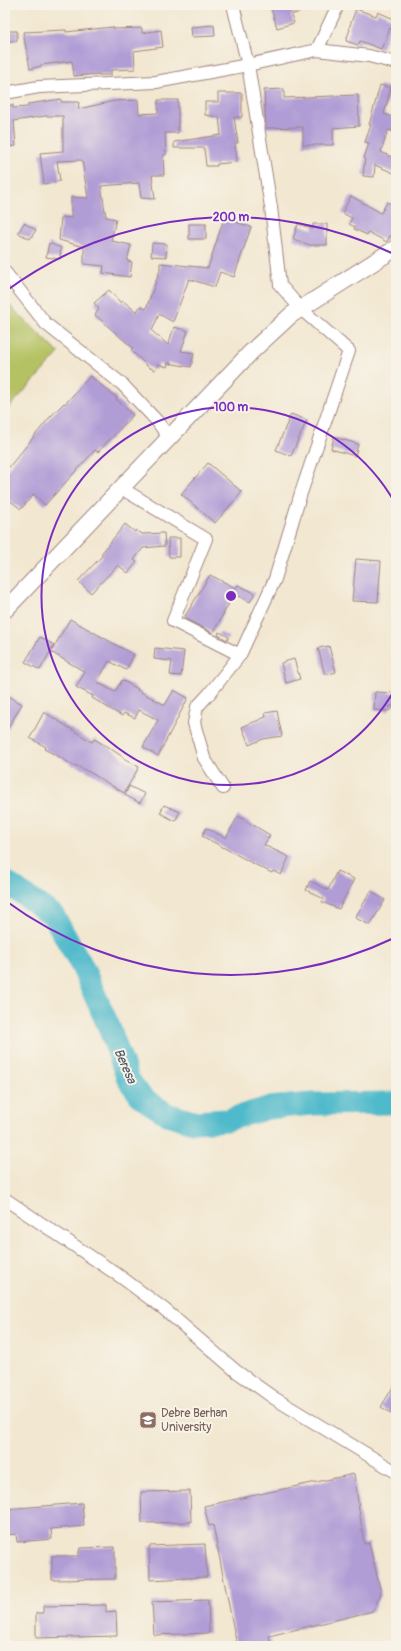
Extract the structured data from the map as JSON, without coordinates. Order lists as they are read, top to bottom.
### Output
{
  "water": ["Beresa"],
  "places": {
    "school or university": ["Debre Berhan University"]
  },
  "rings": ["200 m", "100 m"]
}
